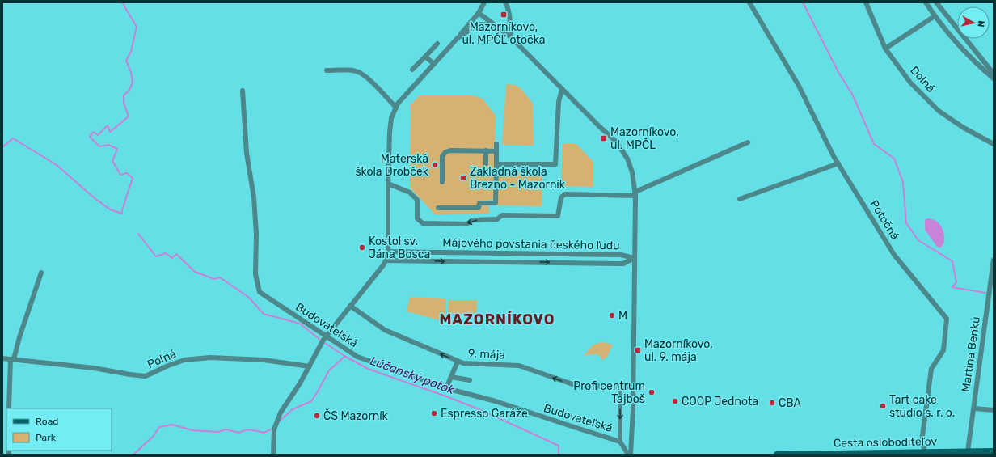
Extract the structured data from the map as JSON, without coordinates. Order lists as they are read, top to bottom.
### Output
{
  "streets": {
    "main road": ["Cesta osloboditeľov"],
    "street": [
      "Dolná",
      "Potočná",
      "Májového povstania českého ľudu",
      "Budovateľská",
      "9. mája",
      "Martina Benku",
      "Poľná"
    ]
  },
  "crossings": [
    ["Potočná", "Cesta osloboditeľov"],
    ["Májového povstania českého ľudu", "Budovateľská"],
    ["Májového povstania českého ľudu", "9. mája"],
    ["Martina Benku", "Cesta osloboditeľov"]
  ],
  "one_way": ["9. mája"],
  "districts": ["MAZORNÍKOVO"],
  "water": ["Lúčanský potok"],
  "places": {
    "transit": ["Mazorníkovo, ul. MPČĽ otočka", "Mazorníkovo, ul. MPČL", "Mazorníkovo, ul. 9. mája"],
    "other": [
      "Materská škola Drobček",
      "Zakladná škola Brezno - Mazorník",
      "Kostol sv. Jána Bosca",
      "M",
      "Profi centrum Tajboš",
      "COOP Jednota",
      "CBA",
      "Tart cake studio s. r. o.",
      "Espresso Garáže",
      "ČS Mazorník"
    ]
  },
  "legend": ["Road", "Park"],
  "north": "right"
}
